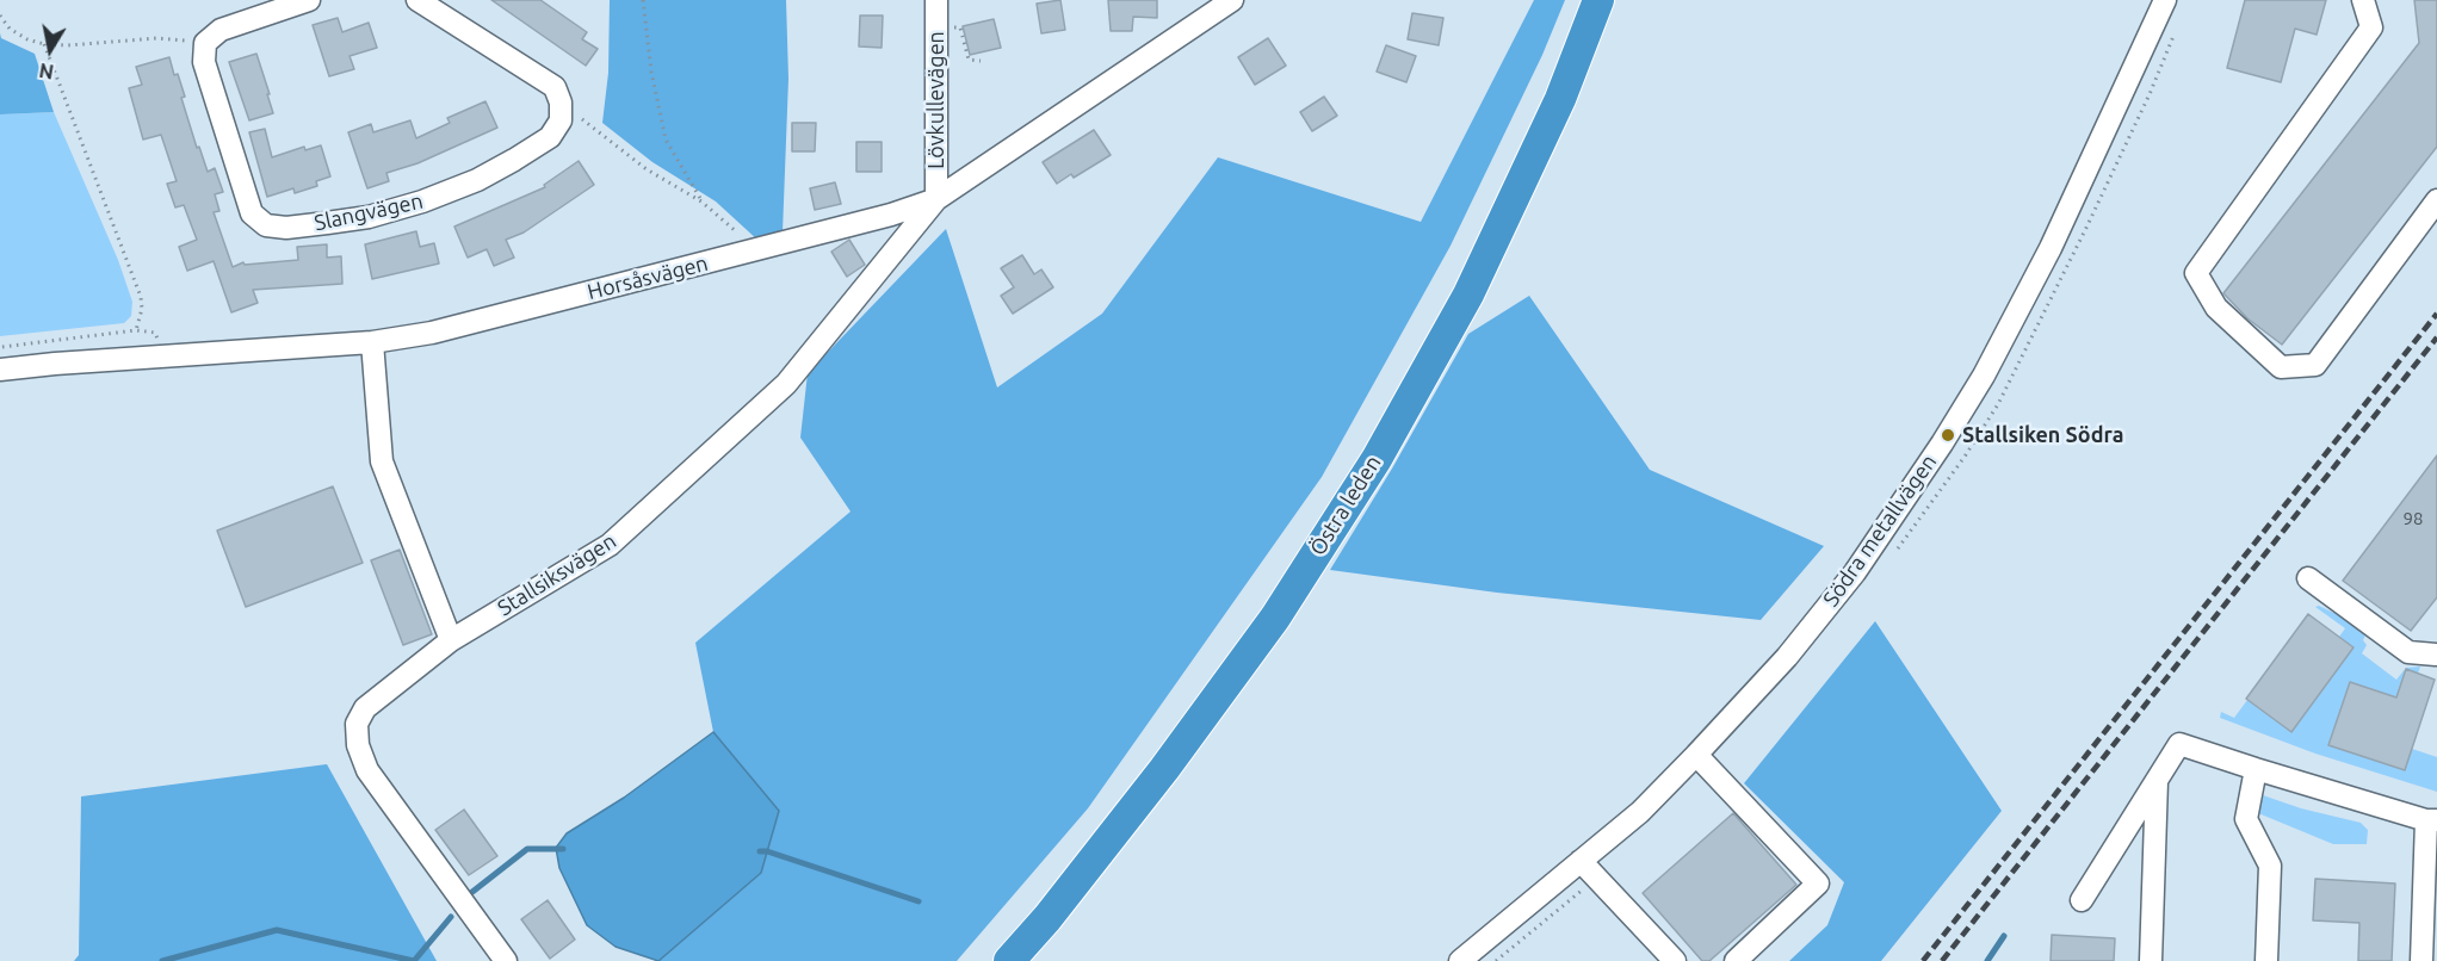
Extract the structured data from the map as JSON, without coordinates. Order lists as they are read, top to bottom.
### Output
{
  "streets": {
    "highway": ["Östra leden"],
    "street": [
      "Lövkullevägen",
      "Slangvägen",
      "Horsåsvägen",
      "Södra metallvägen",
      "Stallsiksvägen"
    ]
  },
  "crossings": [
    ["Lövkullevägen", "Horsåsvägen"],
    ["Lövkullevägen", "Stallsiksvägen"],
    ["Horsåsvägen", "Stallsiksvägen"]
  ],
  "places": ["Stallsiken Södra"],
  "house_numbers": ["98"],
  "north": "bottom"
}
